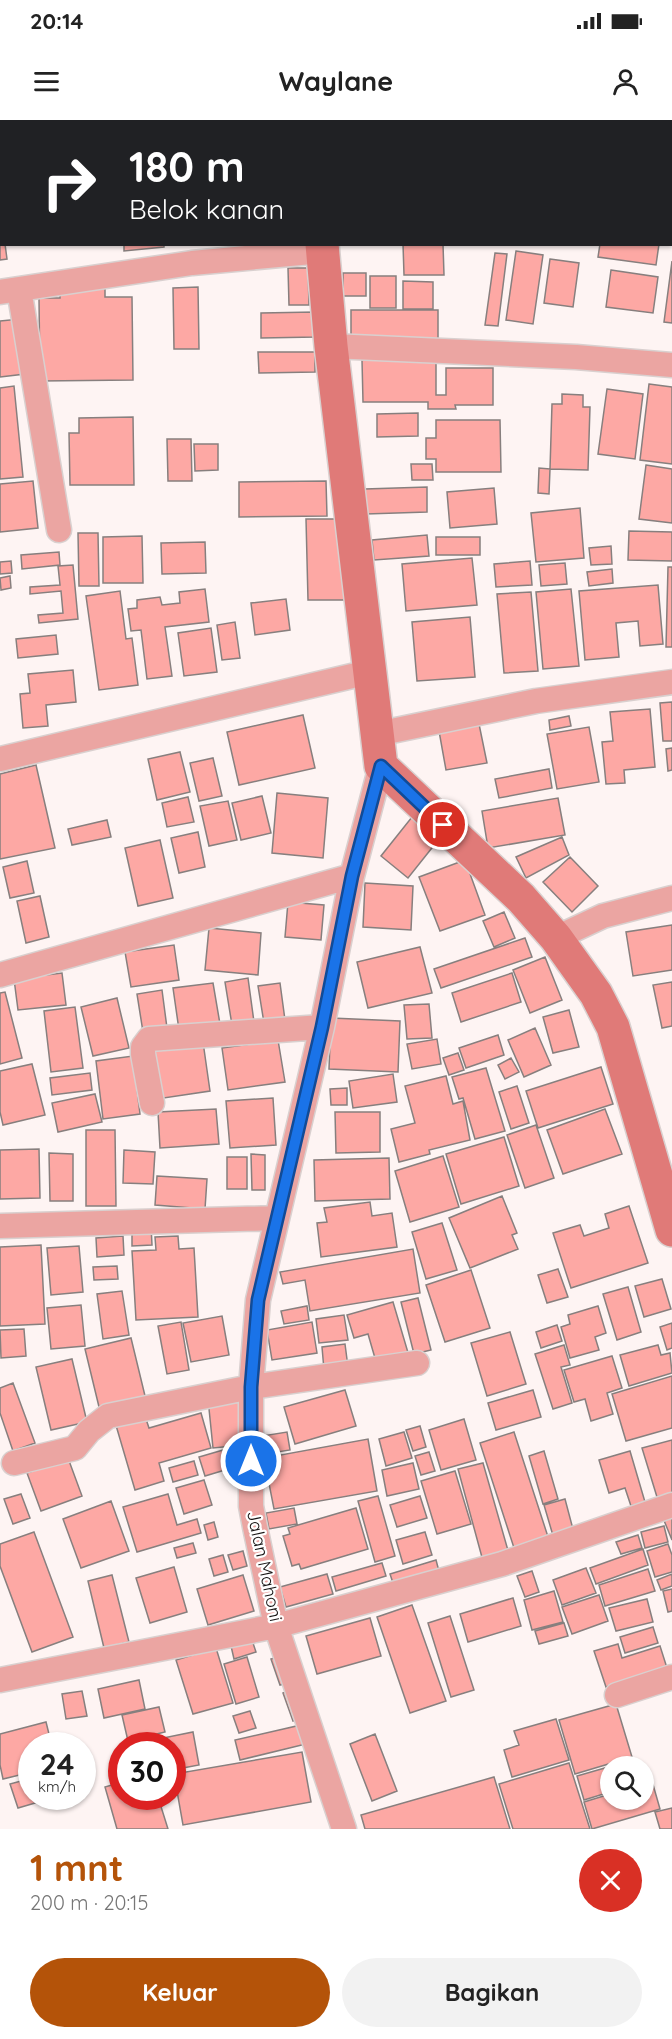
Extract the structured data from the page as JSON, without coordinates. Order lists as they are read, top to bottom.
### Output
{
  "streets": {
    "street": ["Jalan Mahoni"]
  },
  "page": {
    "status": "20:14",
    "header": "Waylane",
    "turn": ["180 m", "Belok kanan"],
    "speed": "24 km/h",
    "limit": "30",
    "heading": ["1 mnt", "200 m · 20:15"],
    "buttons": ["Keluar", "Bagikan"]
  }
}
